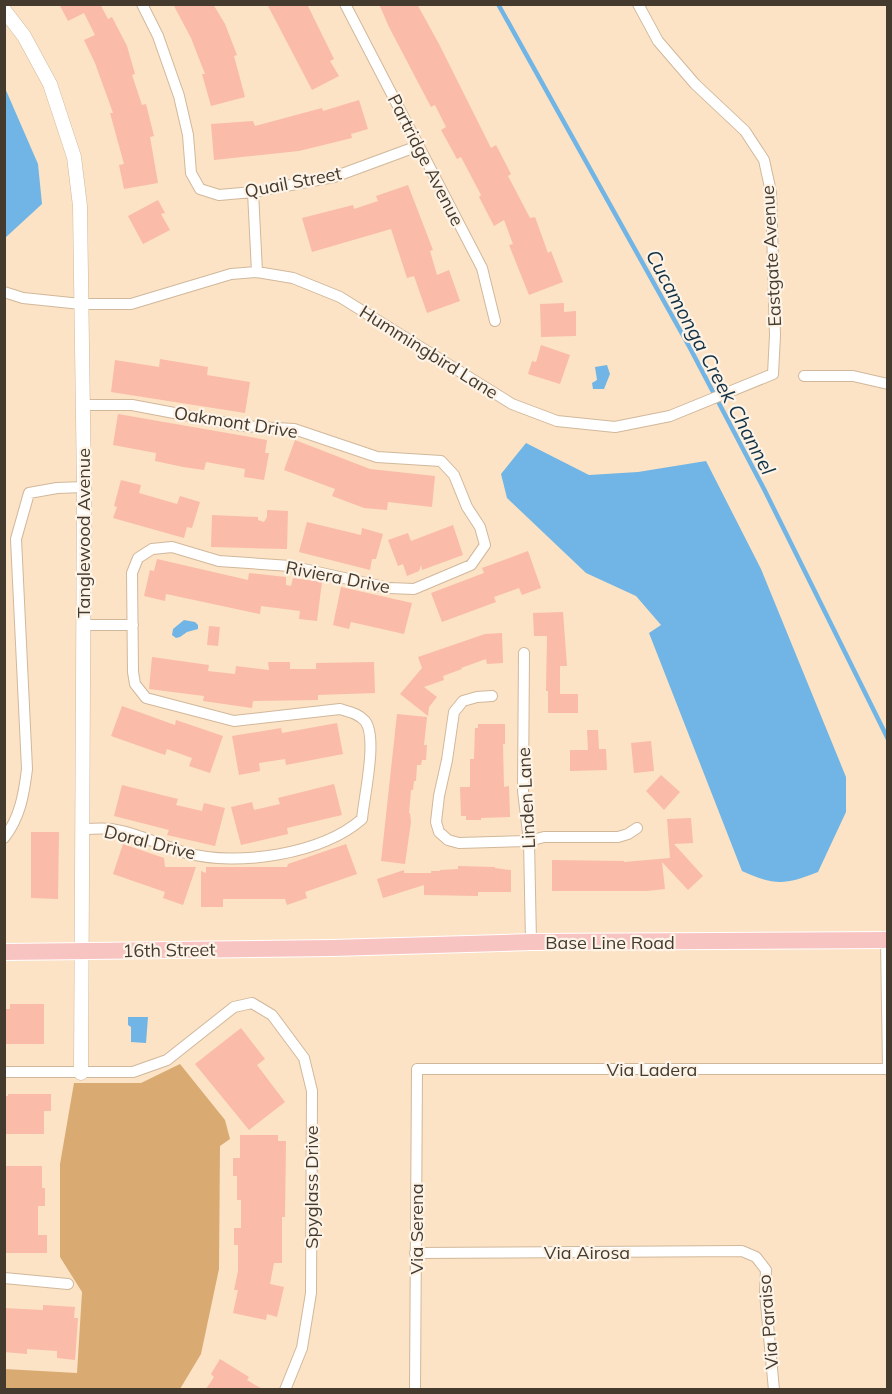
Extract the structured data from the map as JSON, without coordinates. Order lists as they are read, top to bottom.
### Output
{
  "streets": {
    "main road": ["Base Line Road", "16th Street"],
    "street": [
      "Partridge Avenue",
      "Quail Street",
      "Eastgate Avenue",
      "Hummingbird Lane",
      "Oakmont Drive",
      "Tanglewood Avenue",
      "Riviera Drive",
      "Linden Lane",
      "Doral Drive",
      "Via Ladera",
      "Spyglass Drive",
      "Via Serena",
      "Via Airosa",
      "Via Paraiso"
    ]
  },
  "crossings": [
    ["Partridge Avenue", "Quail Street"],
    ["Eastgate Avenue", "Hummingbird Lane"],
    ["Hummingbird Lane", "Tanglewood Avenue"],
    ["Oakmont Drive", "Tanglewood Avenue"],
    ["Oakmont Drive", "Riviera Drive"],
    ["Tanglewood Avenue", "Doral Drive"],
    ["Tanglewood Avenue", "16th Street"],
    ["Tanglewood Avenue", "Spyglass Drive"],
    ["Riviera Drive", "Doral Drive"],
    ["Linden Lane", "Base Line Road"],
    ["Base Line Road", "16th Street"],
    ["Via Ladera", "Via Serena"],
    ["Via Serena", "Via Airosa"],
    ["Via Airosa", "Via Paraiso"]
  ],
  "water": ["Cucamonga Creek Channel"]
}
